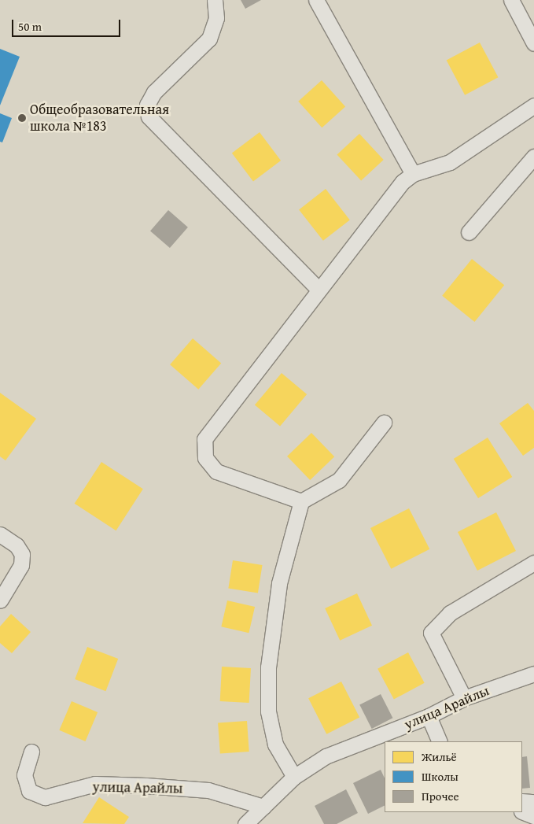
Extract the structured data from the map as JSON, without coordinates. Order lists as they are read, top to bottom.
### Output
{
  "streets": {
    "street": ["улица Арайлы"]
  },
  "places": ["Общеобразовательная школа №183"],
  "legend": ["Жильё", "Школы", "Прочее"],
  "scale_bar": "50 m"
}
